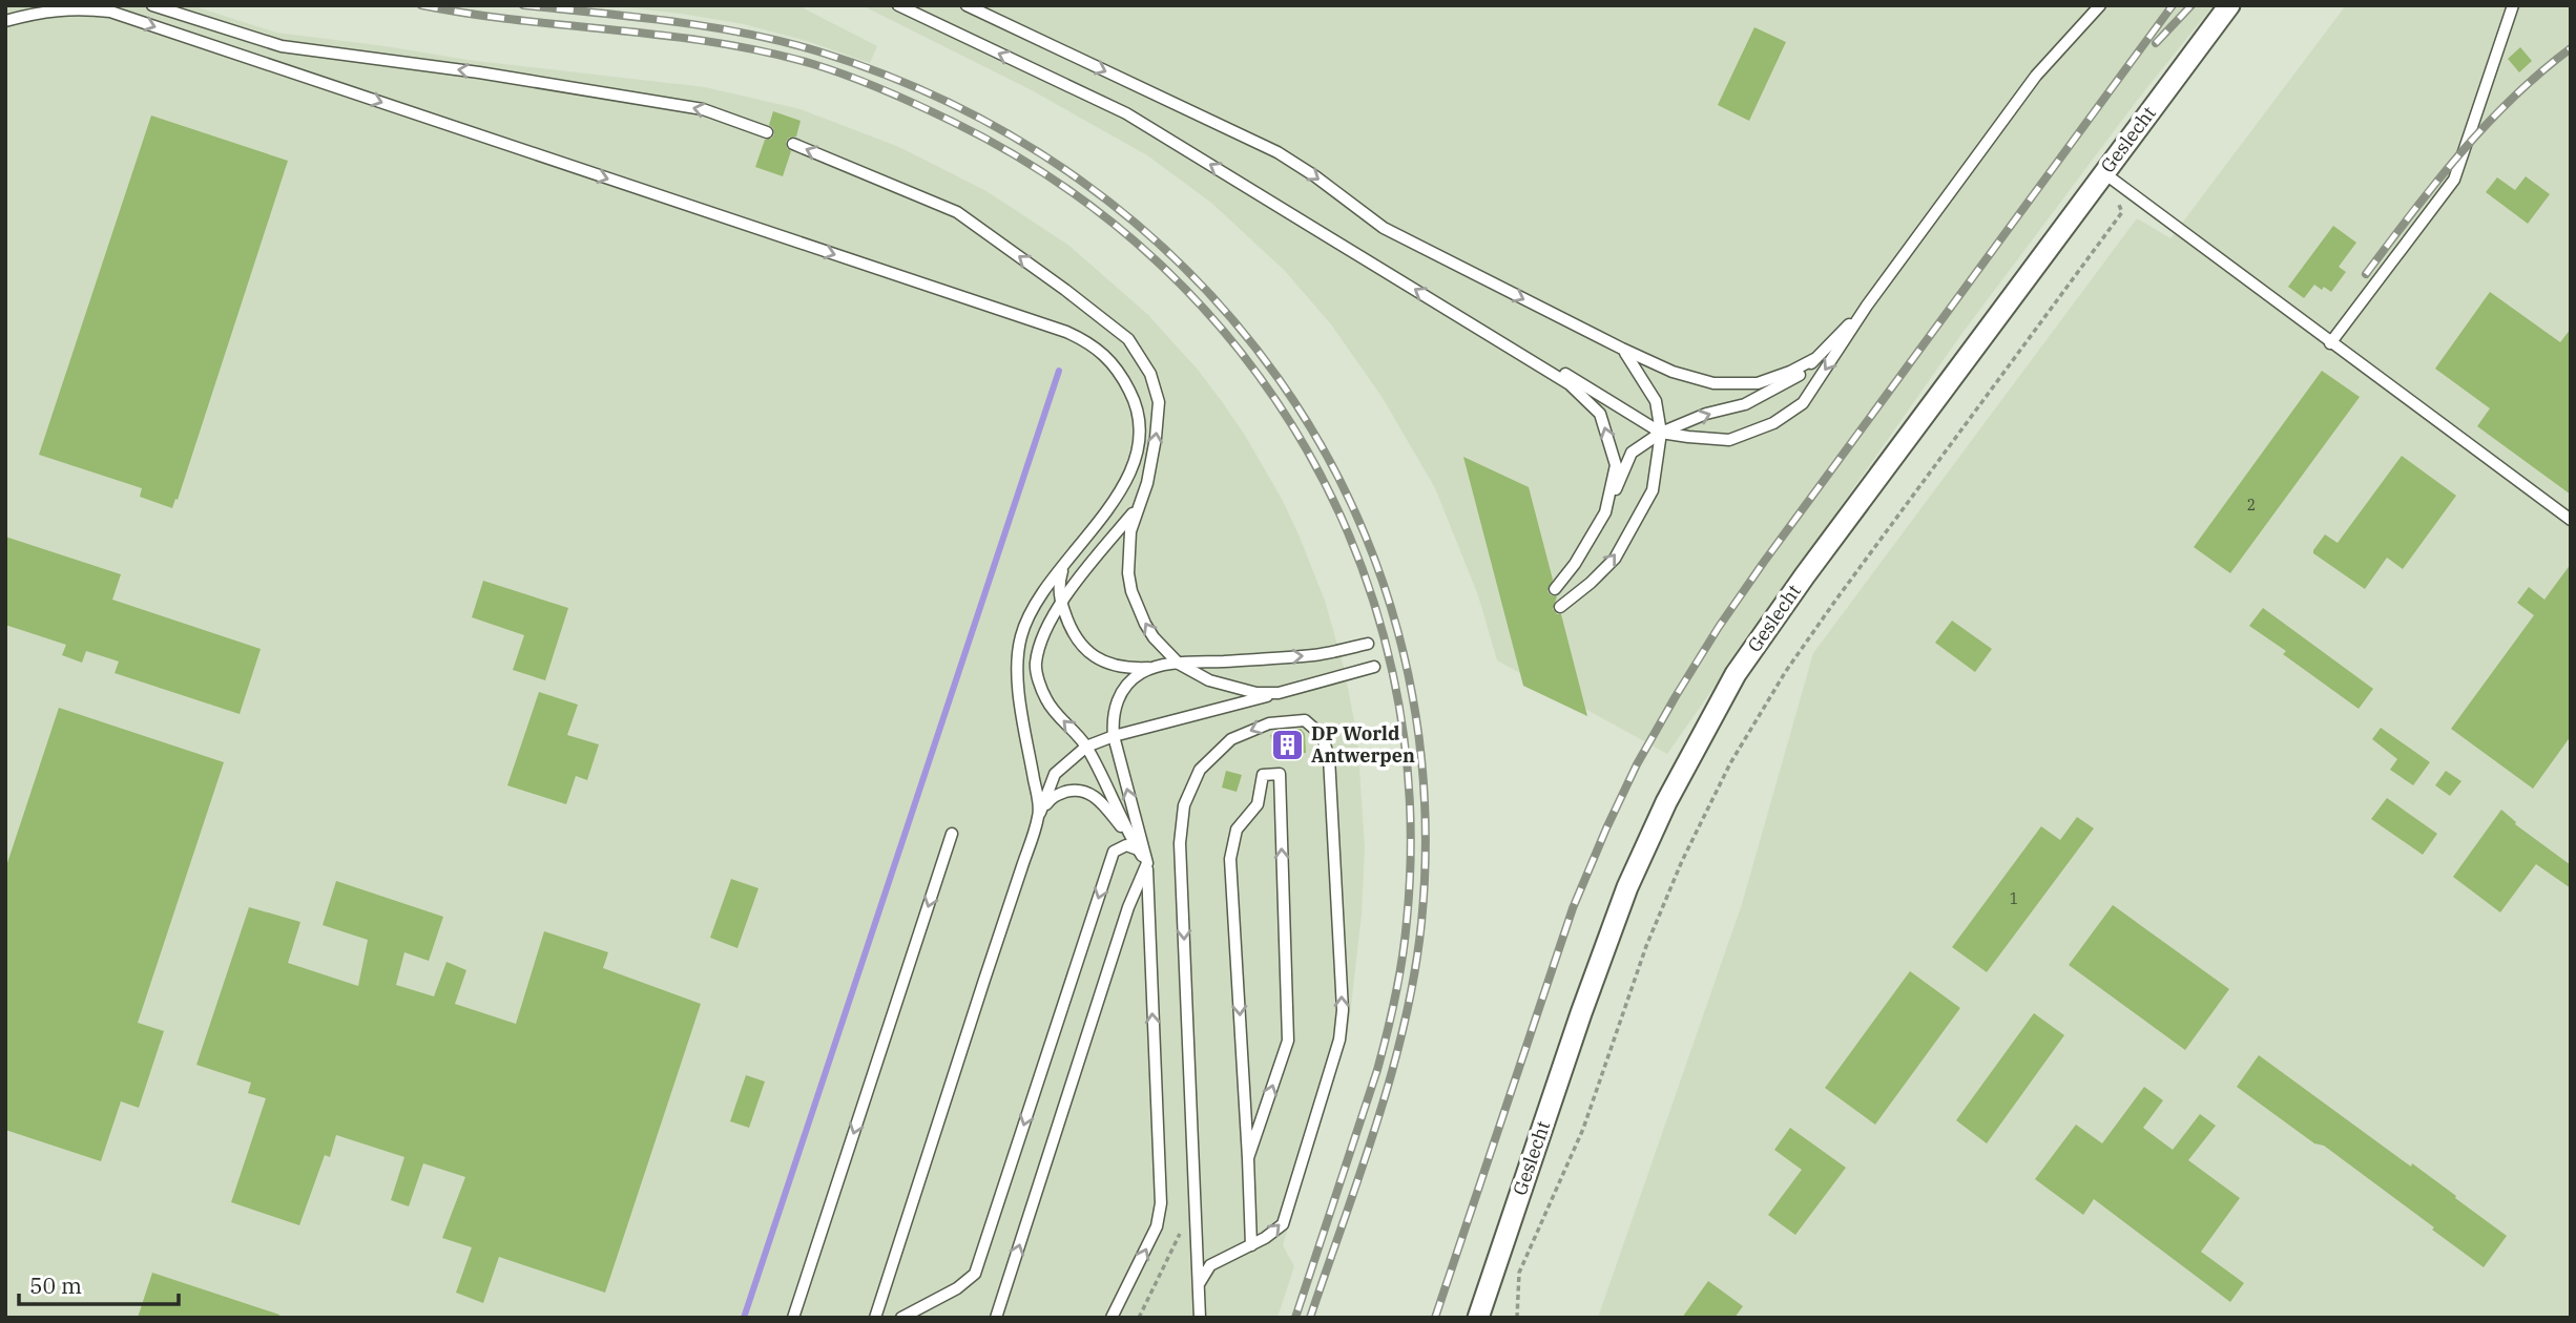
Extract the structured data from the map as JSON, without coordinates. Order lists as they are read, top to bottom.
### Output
{
  "streets": {
    "street": ["Geslecht"]
  },
  "places": {
    "building": ["DP World Antwerpen"]
  },
  "house_numbers": ["2", "1"],
  "scale_bar": "50 m"
}
